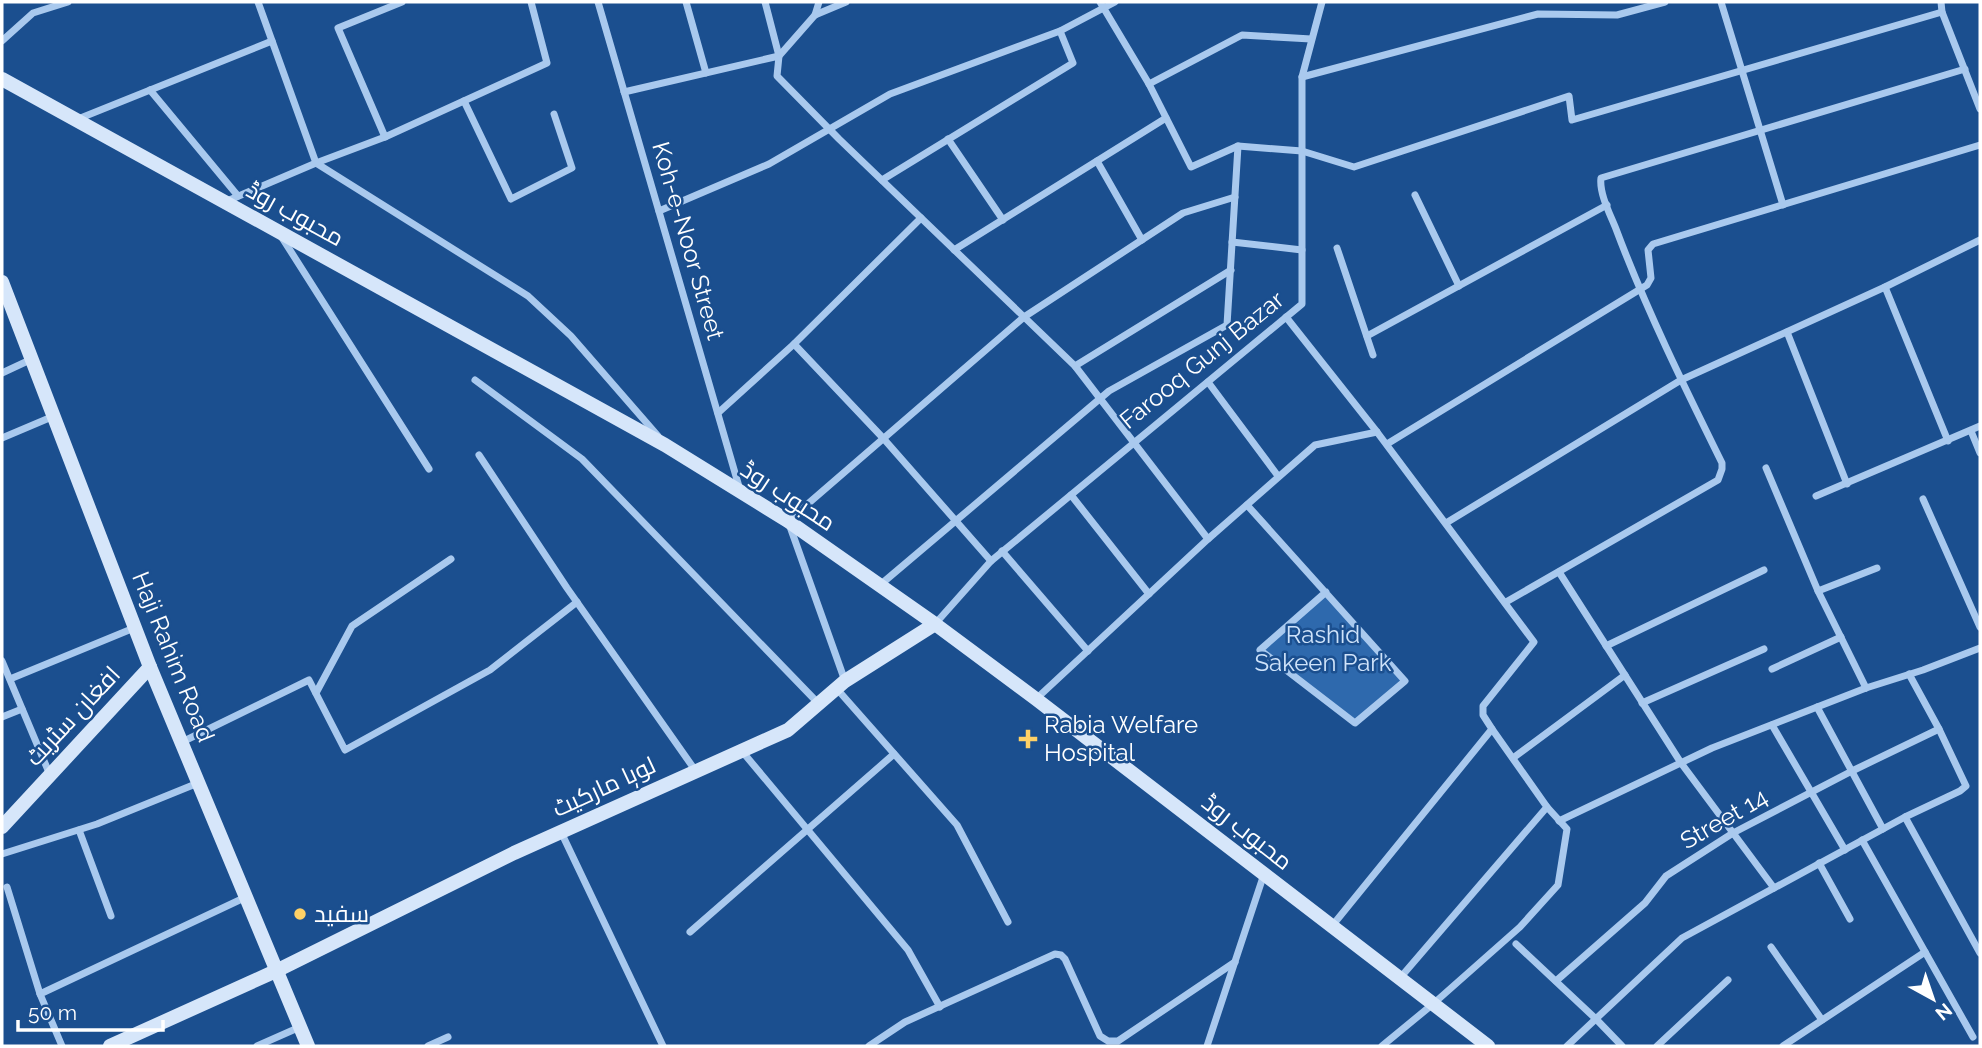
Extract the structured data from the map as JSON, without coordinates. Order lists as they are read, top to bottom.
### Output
{
  "streets": {
    "main road": [
      "محبوب روڈ",
      "Haji Rahim Road",
      "افغان سٹریٹ",
      "لوہا مارکیٹ"
    ],
    "street": ["Koh-e-Noor Street", "Farooq Gunj Bazar", "Street 14"]
  },
  "crossings": [
    ["محبوب روڈ", "Koh-e-Noor Street"],
    ["محبوب روڈ", "Farooq Gunj Bazar"],
    ["محبوب روڈ", "لوہا مارکیٹ"],
    ["Farooq Gunj Bazar", "لوہا مارکیٹ"],
    ["Haji Rahim Road", "افغان سٹریٹ"],
    ["Haji Rahim Road", "لوہا مارکیٹ"]
  ],
  "parks": ["Rashid Sakeen Park"],
  "places": {
    "health": ["Rabia Welfare Hospital"],
    "other": ["سفید"]
  },
  "scale_bar": "50 m",
  "north": "bottom right"
}
